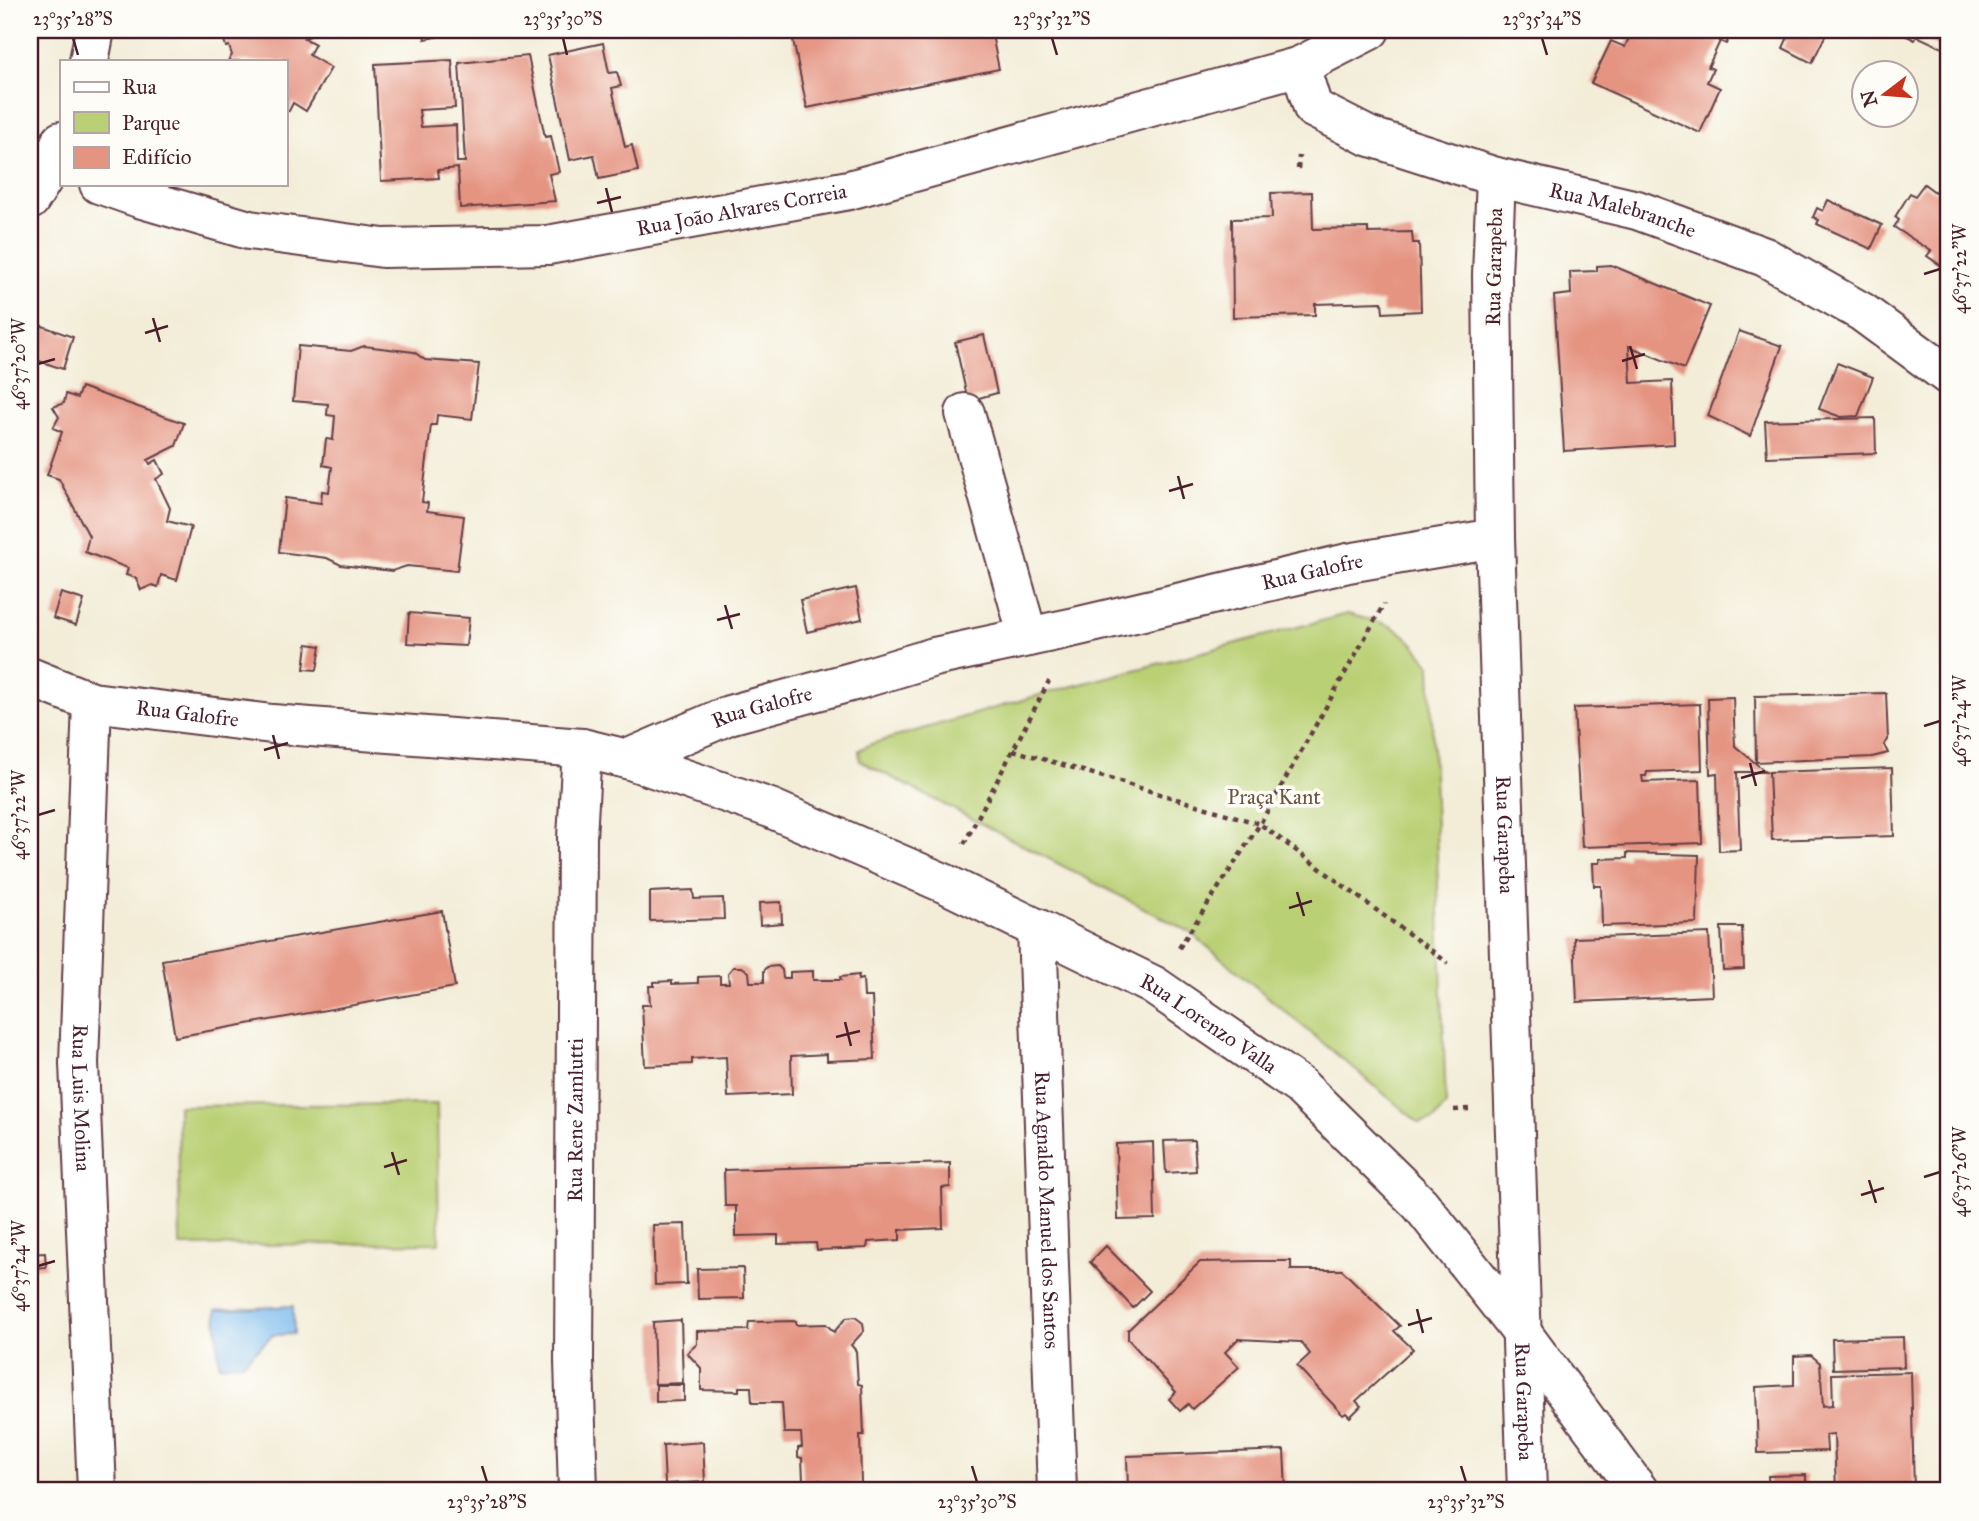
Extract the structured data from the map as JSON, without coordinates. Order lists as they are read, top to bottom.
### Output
{
  "streets": {
    "street": [
      "Rua João Alvares Correia",
      "Rua Malebranche",
      "Rua Garapeba",
      "Rua Galofre",
      "Rua Lorenzo Valla",
      "Rua Luis Molina",
      "Rua Rene Zamlutti",
      "Rua Agnaldo Manuel dos Santos"
    ]
  },
  "crossings": [
    ["Rua João Alvares Correia", "Rua Malebranche"],
    ["Rua Malebranche", "Rua Garapeba"],
    ["Rua Garapeba", "Rua Galofre"],
    ["Rua Garapeba", "Rua Lorenzo Valla"],
    ["Rua Galofre", "Rua Lorenzo Valla"],
    ["Rua Galofre", "Rua Luis Molina"],
    ["Rua Galofre", "Rua Rene Zamlutti"],
    ["Rua Lorenzo Valla", "Rua Agnaldo Manuel dos Santos"]
  ],
  "parks": ["Praça Kant"],
  "legend": ["Rua", "Parque", "Edifício"],
  "north": "left",
  "coordinates": [
    "23°35'28\"S",
    "23°35'30\"S",
    "23°35'32\"S",
    "23°35'34\"S",
    "46°37'22\"W",
    "46°37'20\"W",
    "46°37'24\"W",
    "46°37'26\"W"
  ]
}
